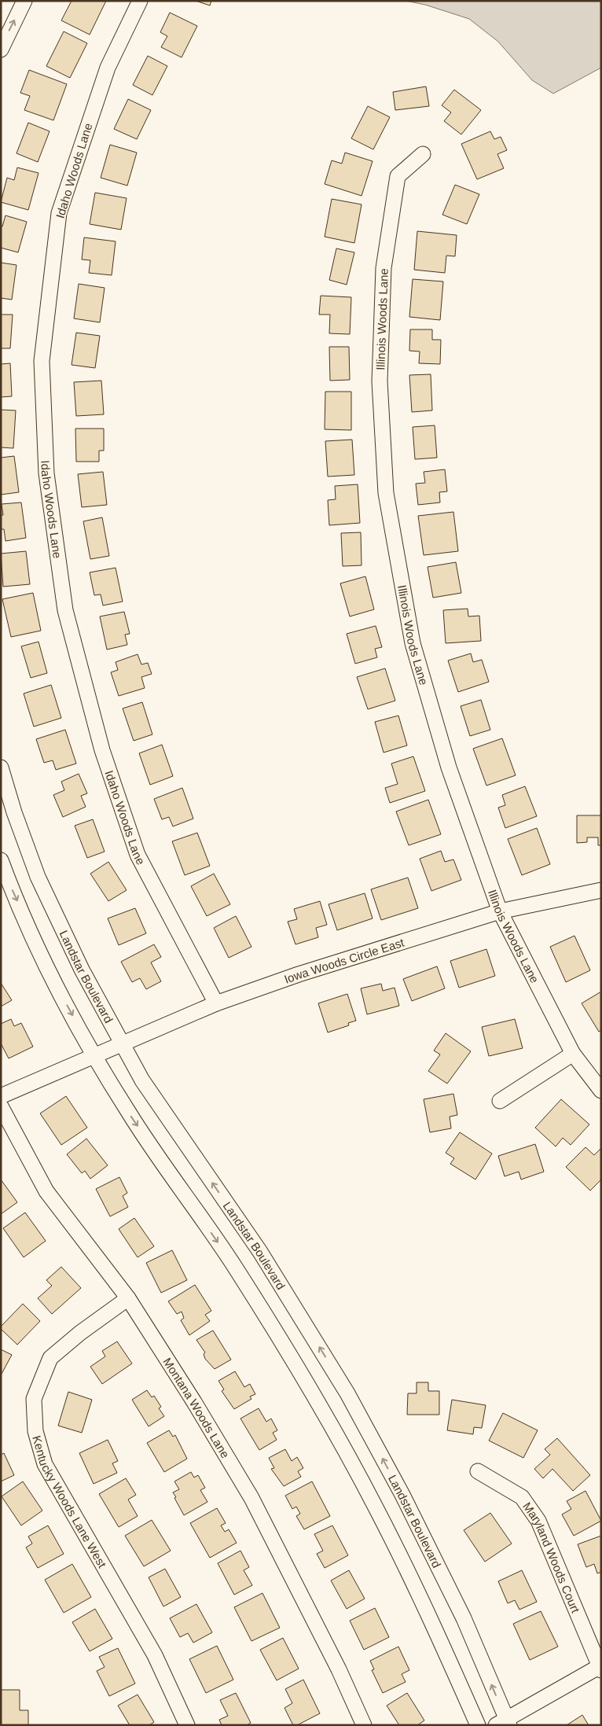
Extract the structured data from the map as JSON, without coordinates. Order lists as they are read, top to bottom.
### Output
{
  "streets": {
    "street": [
      "Idaho Woods Lane",
      "Illinois Woods Lane",
      "Iowa Woods Circle East",
      "Landstar Boulevard",
      "Montana Woods Lane",
      "Kentucky Woods Lane West",
      "Maryland Woods Court"
    ]
  },
  "crossings": [
    ["Idaho Woods Lane", "Iowa Woods Circle East"],
    ["Illinois Woods Lane", "Iowa Woods Circle East"],
    ["Iowa Woods Circle East", "Landstar Boulevard"],
    ["Montana Woods Lane", "Kentucky Woods Lane West"]
  ]
}
